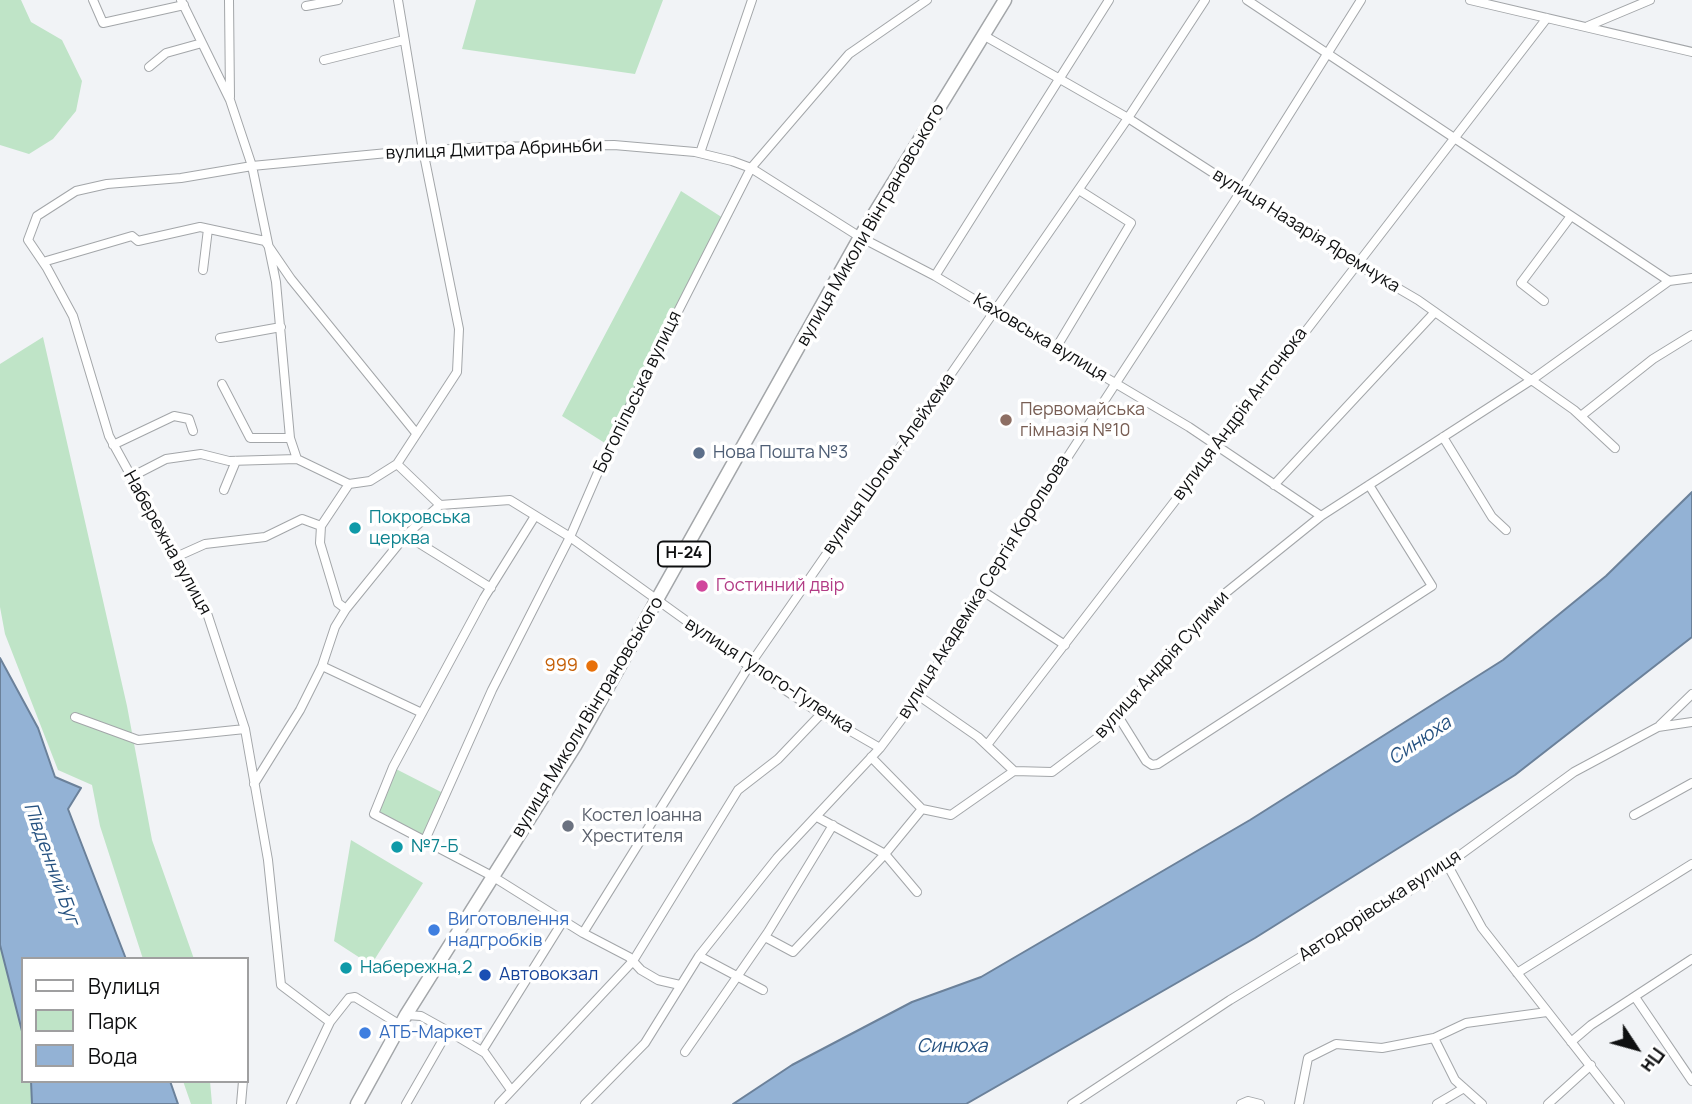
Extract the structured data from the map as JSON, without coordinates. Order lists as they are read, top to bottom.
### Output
{
  "streets": {
    "main road": ["вулиця Миколи Вінграновського", "Н-24"],
    "street": [
      "вулиця Дмитра Абриньби",
      "вулиця Назарія Яремчука",
      "Каховська вулиця",
      "Богопільська вулиця",
      "вулиця Андрія Антонюка",
      "вулиця Шолом-Алейхема",
      "Набережна вулиця",
      "вулиця Академіка Сергія Корольова",
      "вулиця Андрія Сулими",
      "вулиця Гулого-Гуленка",
      "Автодорівська вулиця"
    ]
  },
  "crossings": [
    ["вулиця Дмитра Абриньби", "вулиця Миколи Вінграновського"],
    ["вулиця Дмитра Абриньби", "Каховська вулиця"],
    ["вулиця Дмитра Абриньби", "Богопільська вулиця"],
    ["вулиця Дмитра Абриньби", "Набережна вулиця"],
    ["вулиця Миколи Вінграновського", "вулиця Назарія Яремчука"],
    ["вулиця Миколи Вінграновського", "Каховська вулиця"],
    ["вулиця Миколи Вінграновського", "вулиця Гулого-Гуленка"],
    ["вулиця Назарія Яремчука", "вулиця Андрія Антонюка"],
    ["вулиця Назарія Яремчука", "вулиця Шолом-Алейхема"],
    ["вулиця Назарія Яремчука", "вулиця Академіка Сергія Корольова"],
    ["вулиця Назарія Яремчука", "вулиця Андрія Сулими"],
    ["Каховська вулиця", "вулиця Андрія Антонюка"],
    ["Каховська вулиця", "вулиця Шолом-Алейхема"],
    ["Каховська вулиця", "вулиця Академіка Сергія Корольова"],
    ["Каховська вулиця", "вулиця Андрія Сулими"],
    ["Богопільська вулиця", "вулиця Гулого-Гуленка"],
    ["вулиця Шолом-Алейхема", "вулиця Гулого-Гуленка"],
    ["вулиця Академіка Сергія Корольова", "вулиця Гулого-Гуленка"]
  ],
  "water": ["Синюха", "Південний Буг"],
  "places": [
    "Первомайська гімназія №10",
    "Нова Пошта №3",
    "Покровська церква",
    "Гостинний двір",
    "999",
    "Костел Іоанна Хрестителя",
    "№7-Б",
    "Виготовлення надгробків",
    "Набережна,2",
    "Автовокзал",
    "АТБ-Маркет"
  ],
  "legend": ["Вулиця", "Парк", "Вода"],
  "north": "bottom right"
}
